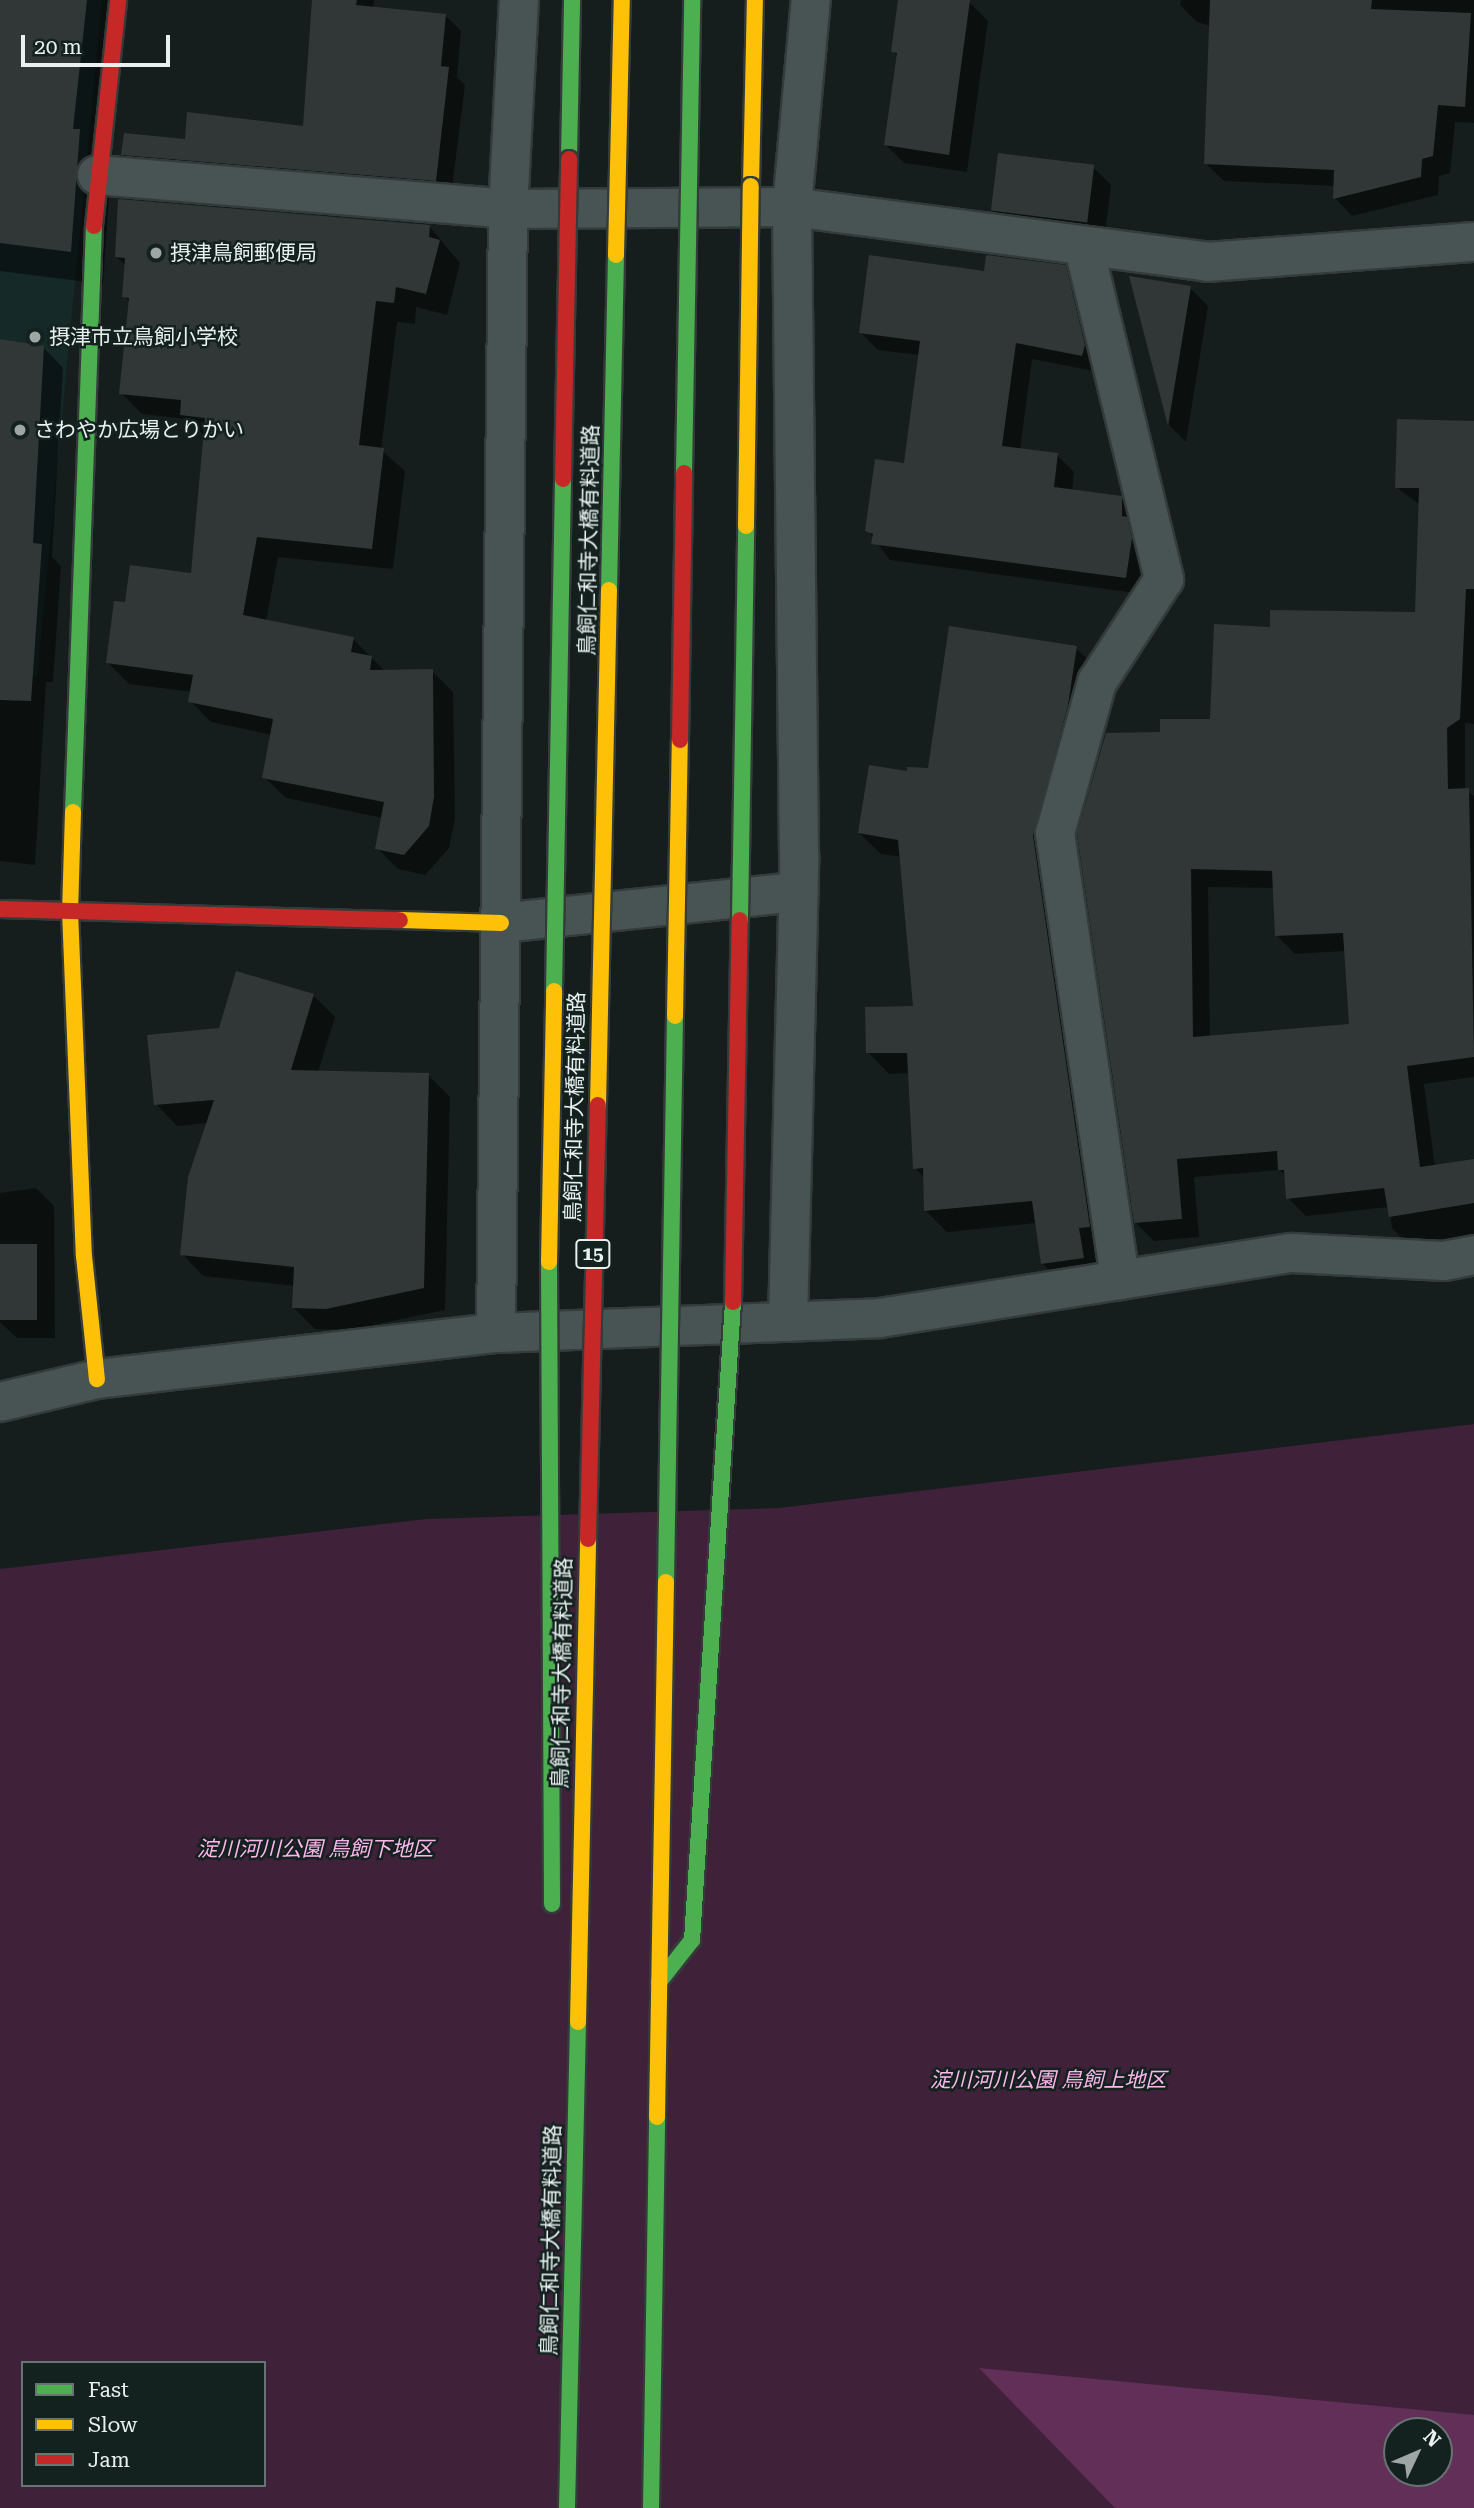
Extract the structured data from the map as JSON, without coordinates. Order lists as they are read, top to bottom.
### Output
{
  "streets": {
    "main road": ["鳥飼仁和寺大橋有料道路", "15"]
  },
  "parks": ["淀川河川公園 鳥飼下地区", "淀川河川公園 鳥飼上地区"],
  "places": ["摂津鳥飼郵便局", "摂津市立鳥飼小学校", "さわやか広場とりかい"],
  "legend": ["Fast", "Slow", "Jam"],
  "scale_bar": "20 m",
  "north": "top right"
}
